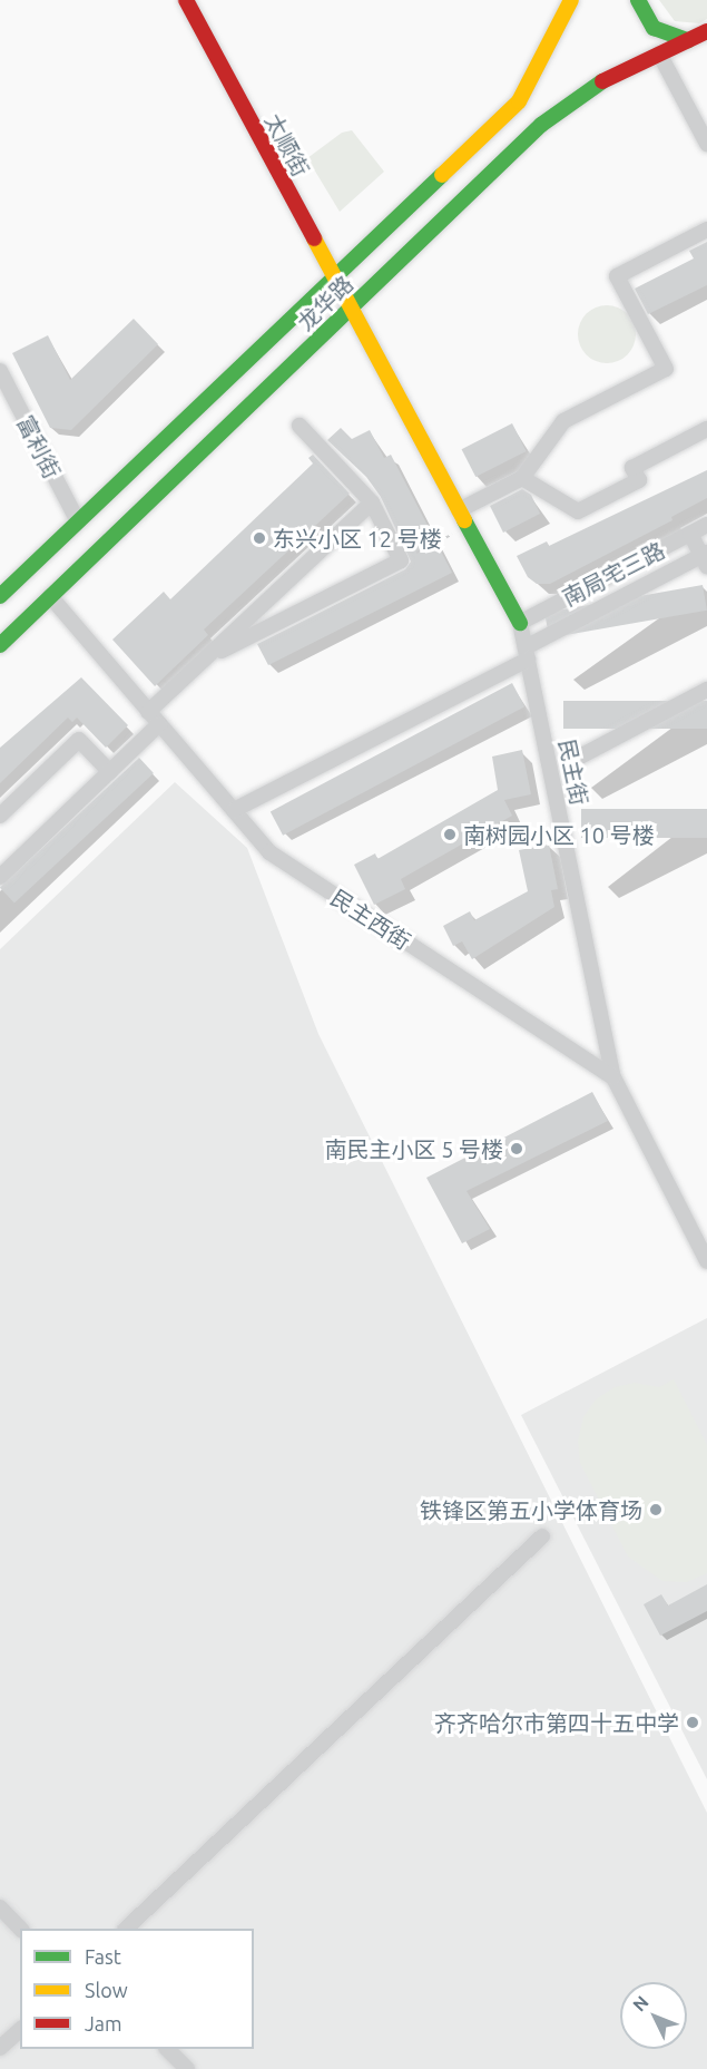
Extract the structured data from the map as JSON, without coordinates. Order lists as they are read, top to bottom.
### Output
{
  "streets": {
    "main road": ["太顺街", "龙华路", "民主街"],
    "street": ["富利街", "南局宅三路", "民主西街"]
  },
  "crossings": [
    ["太顺街", "龙华路"],
    ["太顺街", "民主街"],
    ["龙华路", "富利街"],
    ["龙华路", "民主街"],
    ["龙华路", "民主西街"],
    ["南局宅三路", "民主街"],
    ["南局宅三路", "民主西街"],
    ["民主街", "民主西街"]
  ],
  "places": [
    "东兴小区 12 号楼",
    "南树园小区 10 号楼",
    "南民主小区 5 号楼",
    "铁锋区第五小学体育场",
    "齐齐哈尔市第四十五中学"
  ],
  "legend": ["Fast", "Slow", "Jam"],
  "north": "top left"
}
